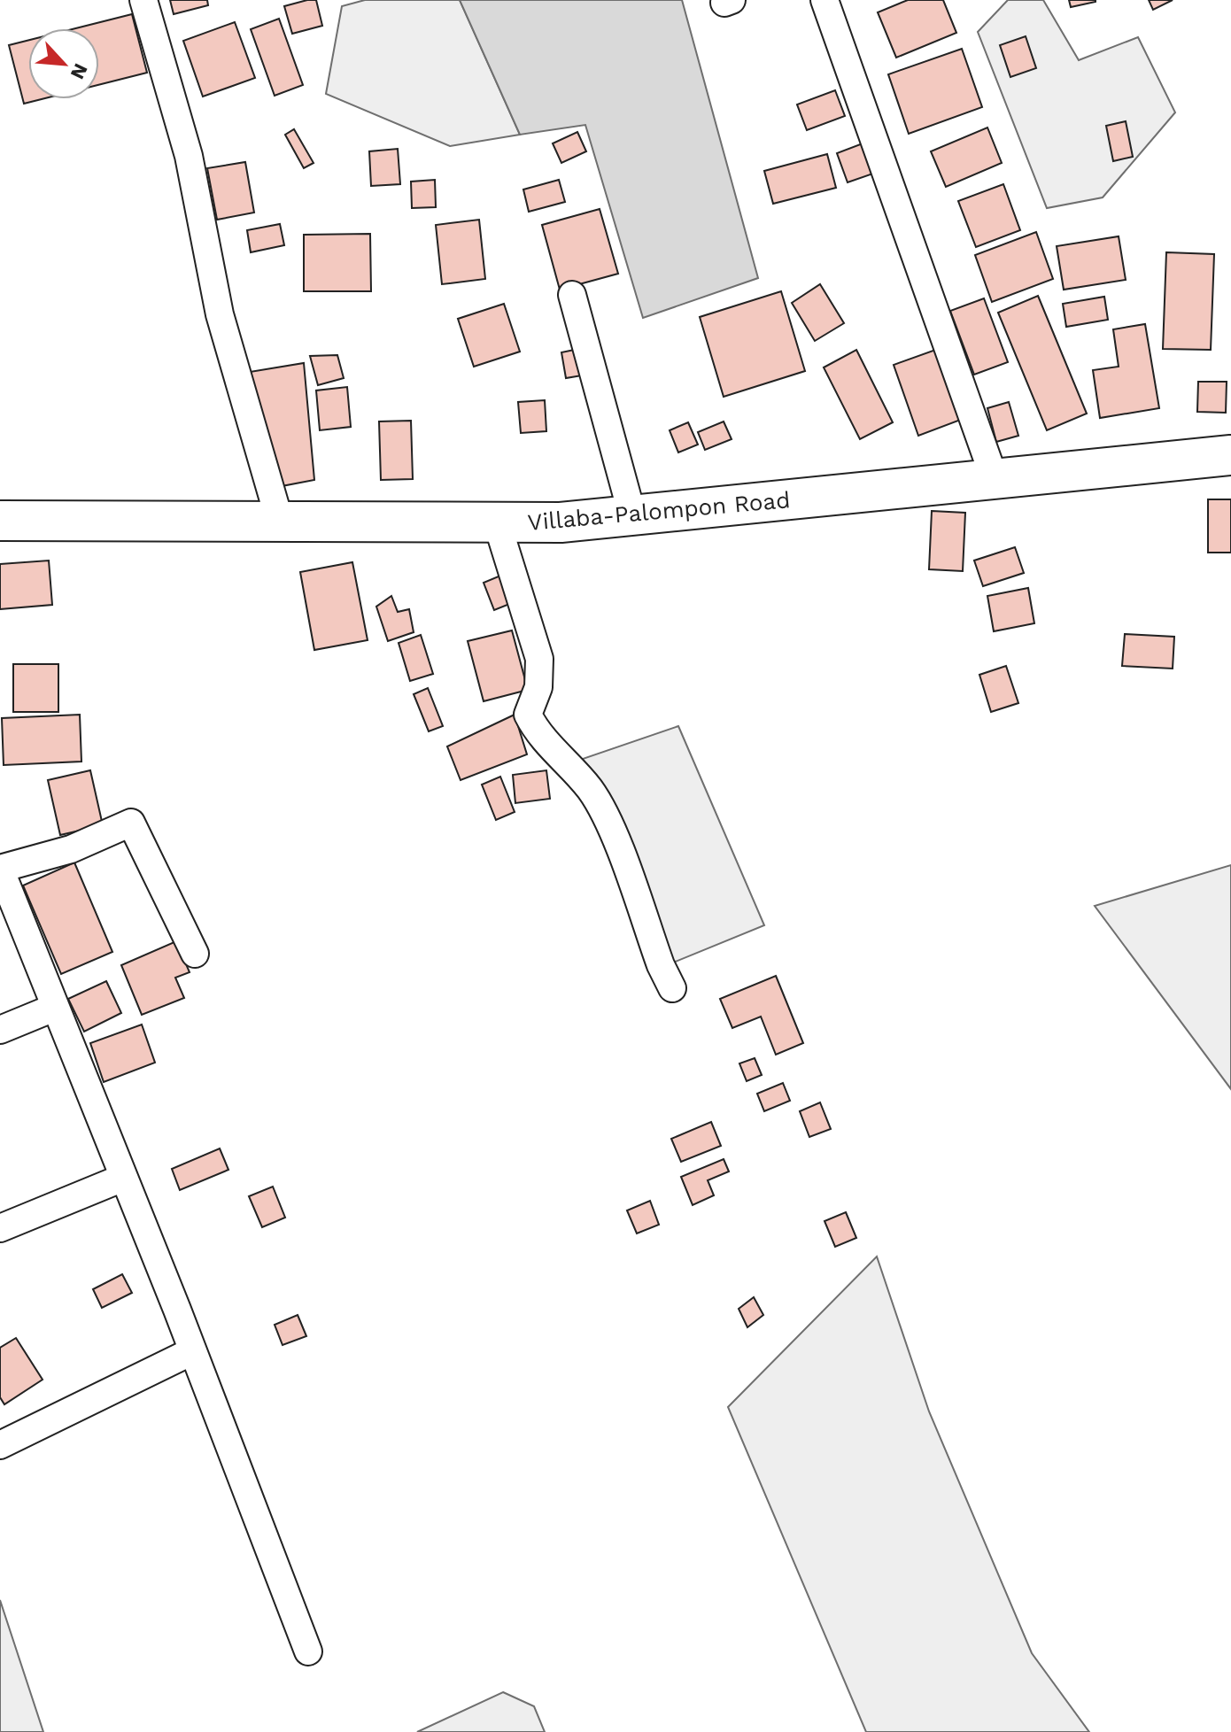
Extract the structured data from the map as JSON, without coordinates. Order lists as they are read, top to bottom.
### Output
{
  "streets": {
    "main road": ["Villaba-Palompon Road"]
  },
  "north": "bottom right"
}
